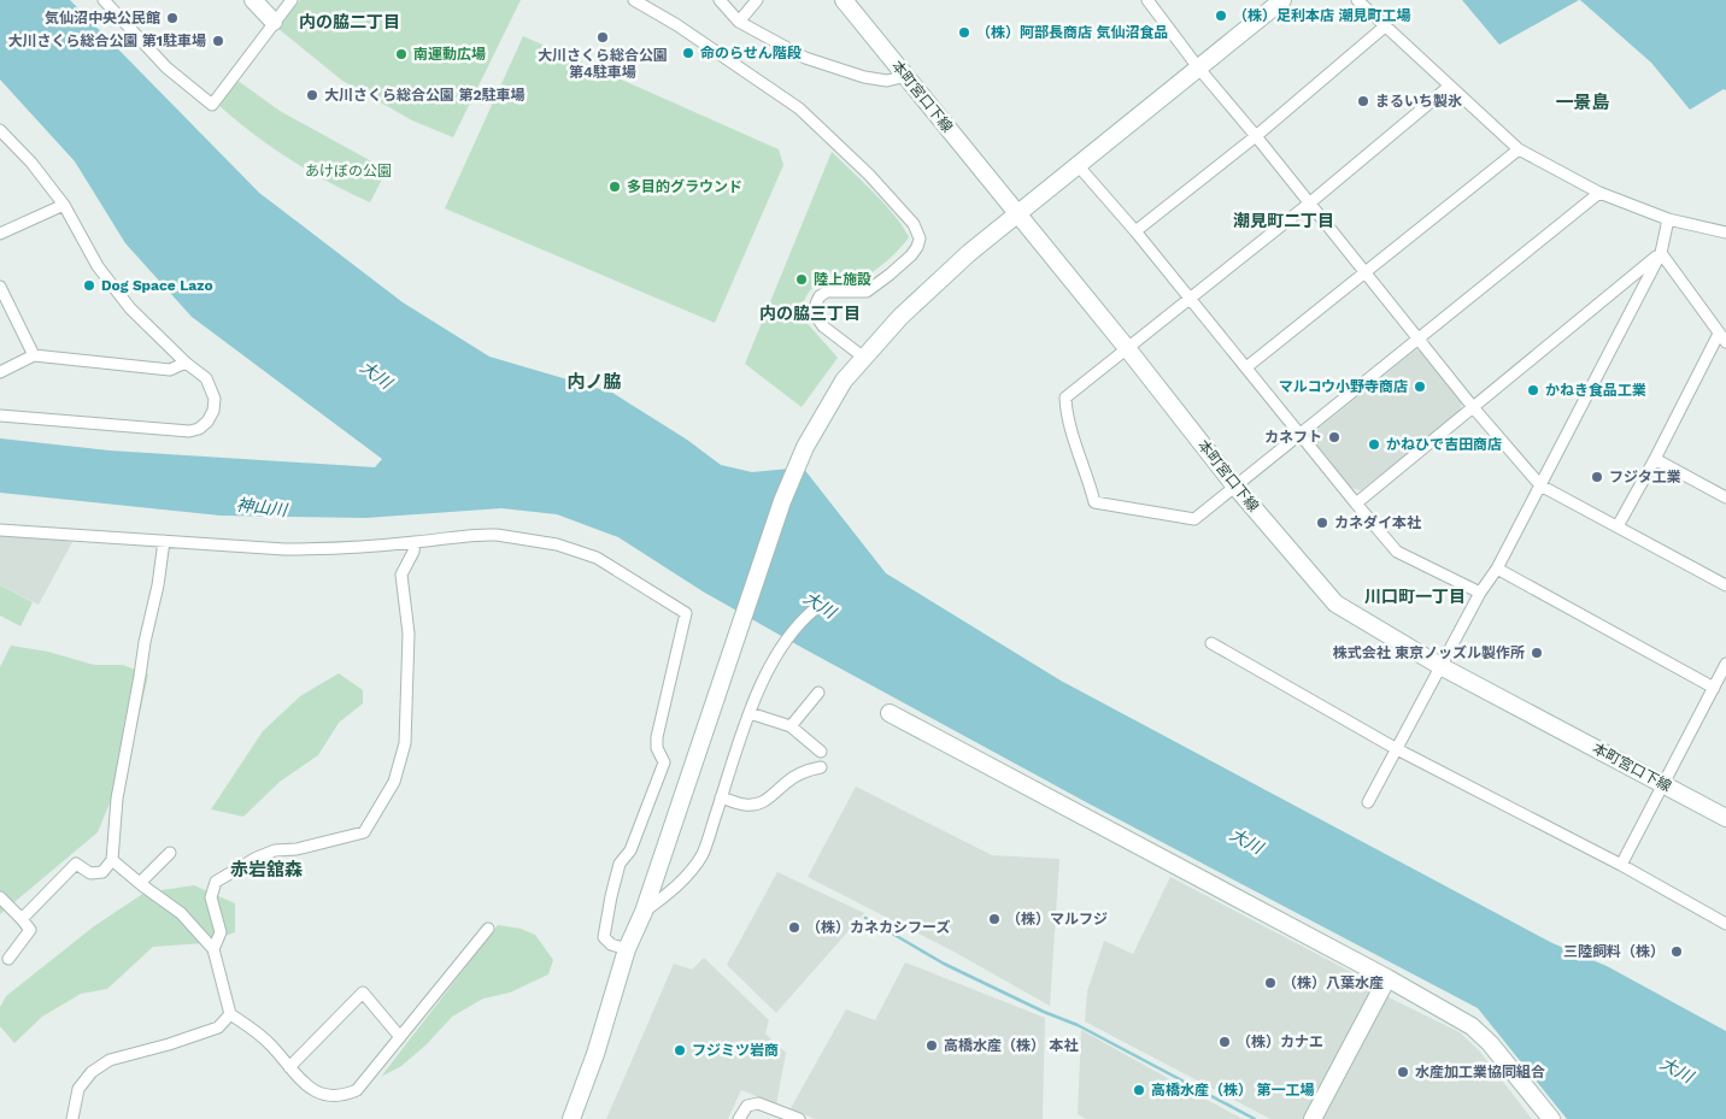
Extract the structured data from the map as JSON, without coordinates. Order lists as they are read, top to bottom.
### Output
{
  "streets": {
    "street": ["本町宮口下線"]
  },
  "districts": [
    "内の脇二丁目",
    "一景島",
    "潮見町二丁目",
    "内の脇三丁目",
    "内ノ脇",
    "川口町一丁目",
    "赤岩舘森"
  ],
  "water": ["大川", "神山川"],
  "parks": ["あけぼの公園"],
  "places": [
    "（株）足利本店 潮見町工場",
    "気仙沼中央公民館",
    "（株）阿部長商店 気仙沼食品",
    "大川さくら総合公園 第4駐車場",
    "大川さくら総合公園 第1駐車場",
    "命のらせん階段",
    "南運動広場",
    "大川さくら総合公園 第2駐車場",
    "まるいち製氷",
    "多目的グラウンド",
    "陸上施設",
    "Dog Space Lazo",
    "マルコウ小野寺商店",
    "かねき食品工業",
    "カネフト",
    "かねひで吉田商店",
    "フジタ工業",
    "カネダイ本社",
    "株式会社 東京ノッズル製作所",
    "（株）マルフジ",
    "（株）カネカシフーズ",
    "三陸飼料（株）",
    "（株）八葉水産",
    "（株）カナエ",
    "高橋水産（株） 本社",
    "フジミツ岩商",
    "水産加工業協同組合",
    "高橋水産（株） 第一工場"
  ]
}
